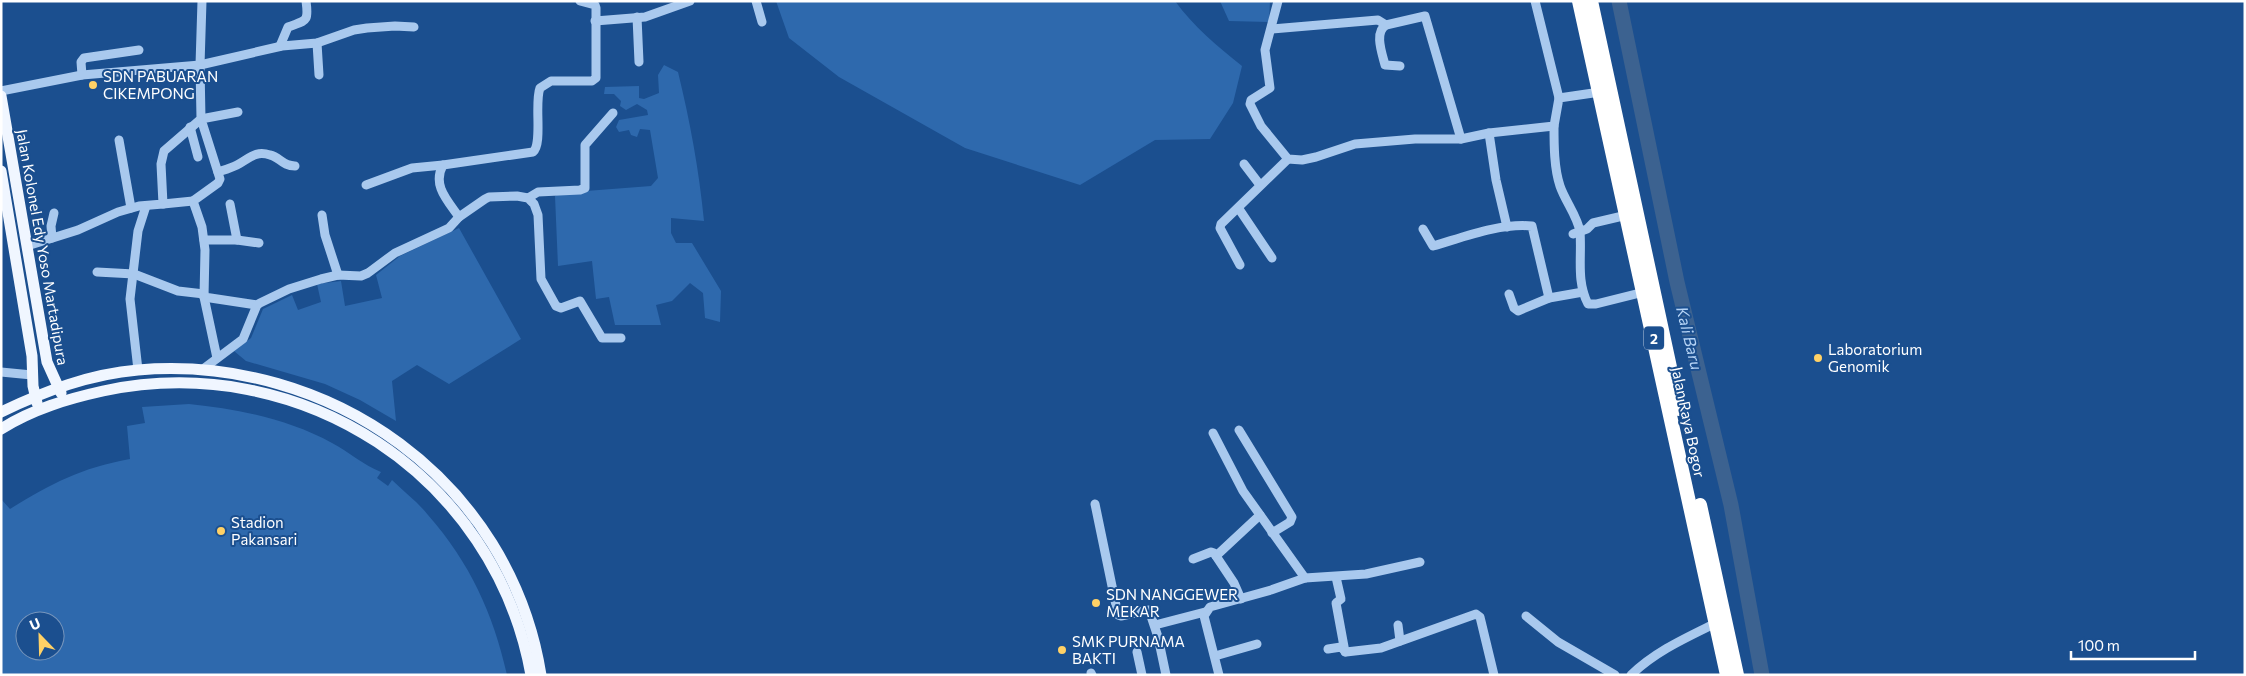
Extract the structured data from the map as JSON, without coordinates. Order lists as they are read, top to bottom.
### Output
{
  "streets": {
    "highway": ["2", "Jalan Raya Bogor"],
    "main road": ["Jalan Kolonel Edy Yoso Martadipura"]
  },
  "water": ["Kali Baru"],
  "places": [
    "SDN PABUARAN CIKEMPONG",
    "Laboratorium Genomik",
    "Stadion Pakansari",
    "SDN NANGGEWER MEKAR",
    "SMK PURNAMA BAKTI"
  ],
  "scale_bar": "100 m",
  "north": "top left"
}
